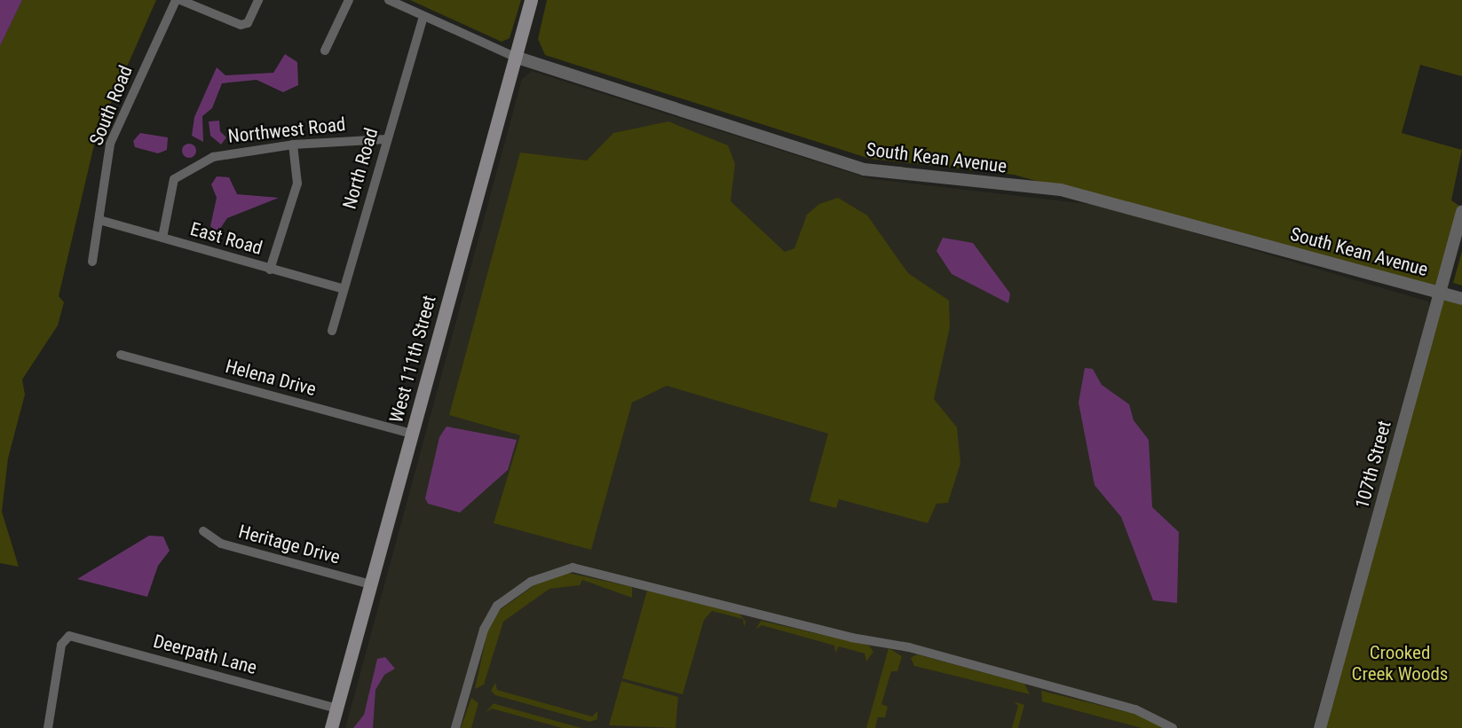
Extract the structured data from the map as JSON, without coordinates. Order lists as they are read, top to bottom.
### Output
{
  "streets": {
    "main road": ["West 111th Street"],
    "street": [
      "South Road",
      "Northwest Road",
      "South Kean Avenue",
      "North Road",
      "East Road",
      "Helena Drive",
      "107th Street",
      "Heritage Drive",
      "Deerpath Lane"
    ]
  },
  "crossings": [
    ["South Road", "East Road"],
    ["Northwest Road", "North Road"],
    ["Northwest Road", "East Road"],
    ["South Kean Avenue", "North Road"],
    ["South Kean Avenue", "West 111th Street"],
    ["South Kean Avenue", "107th Street"],
    ["North Road", "East Road"],
    ["West 111th Street", "Helena Drive"],
    ["West 111th Street", "Heritage Drive"],
    ["West 111th Street", "Deerpath Lane"]
  ],
  "parks": ["Crooked Creek Woods"]
}
